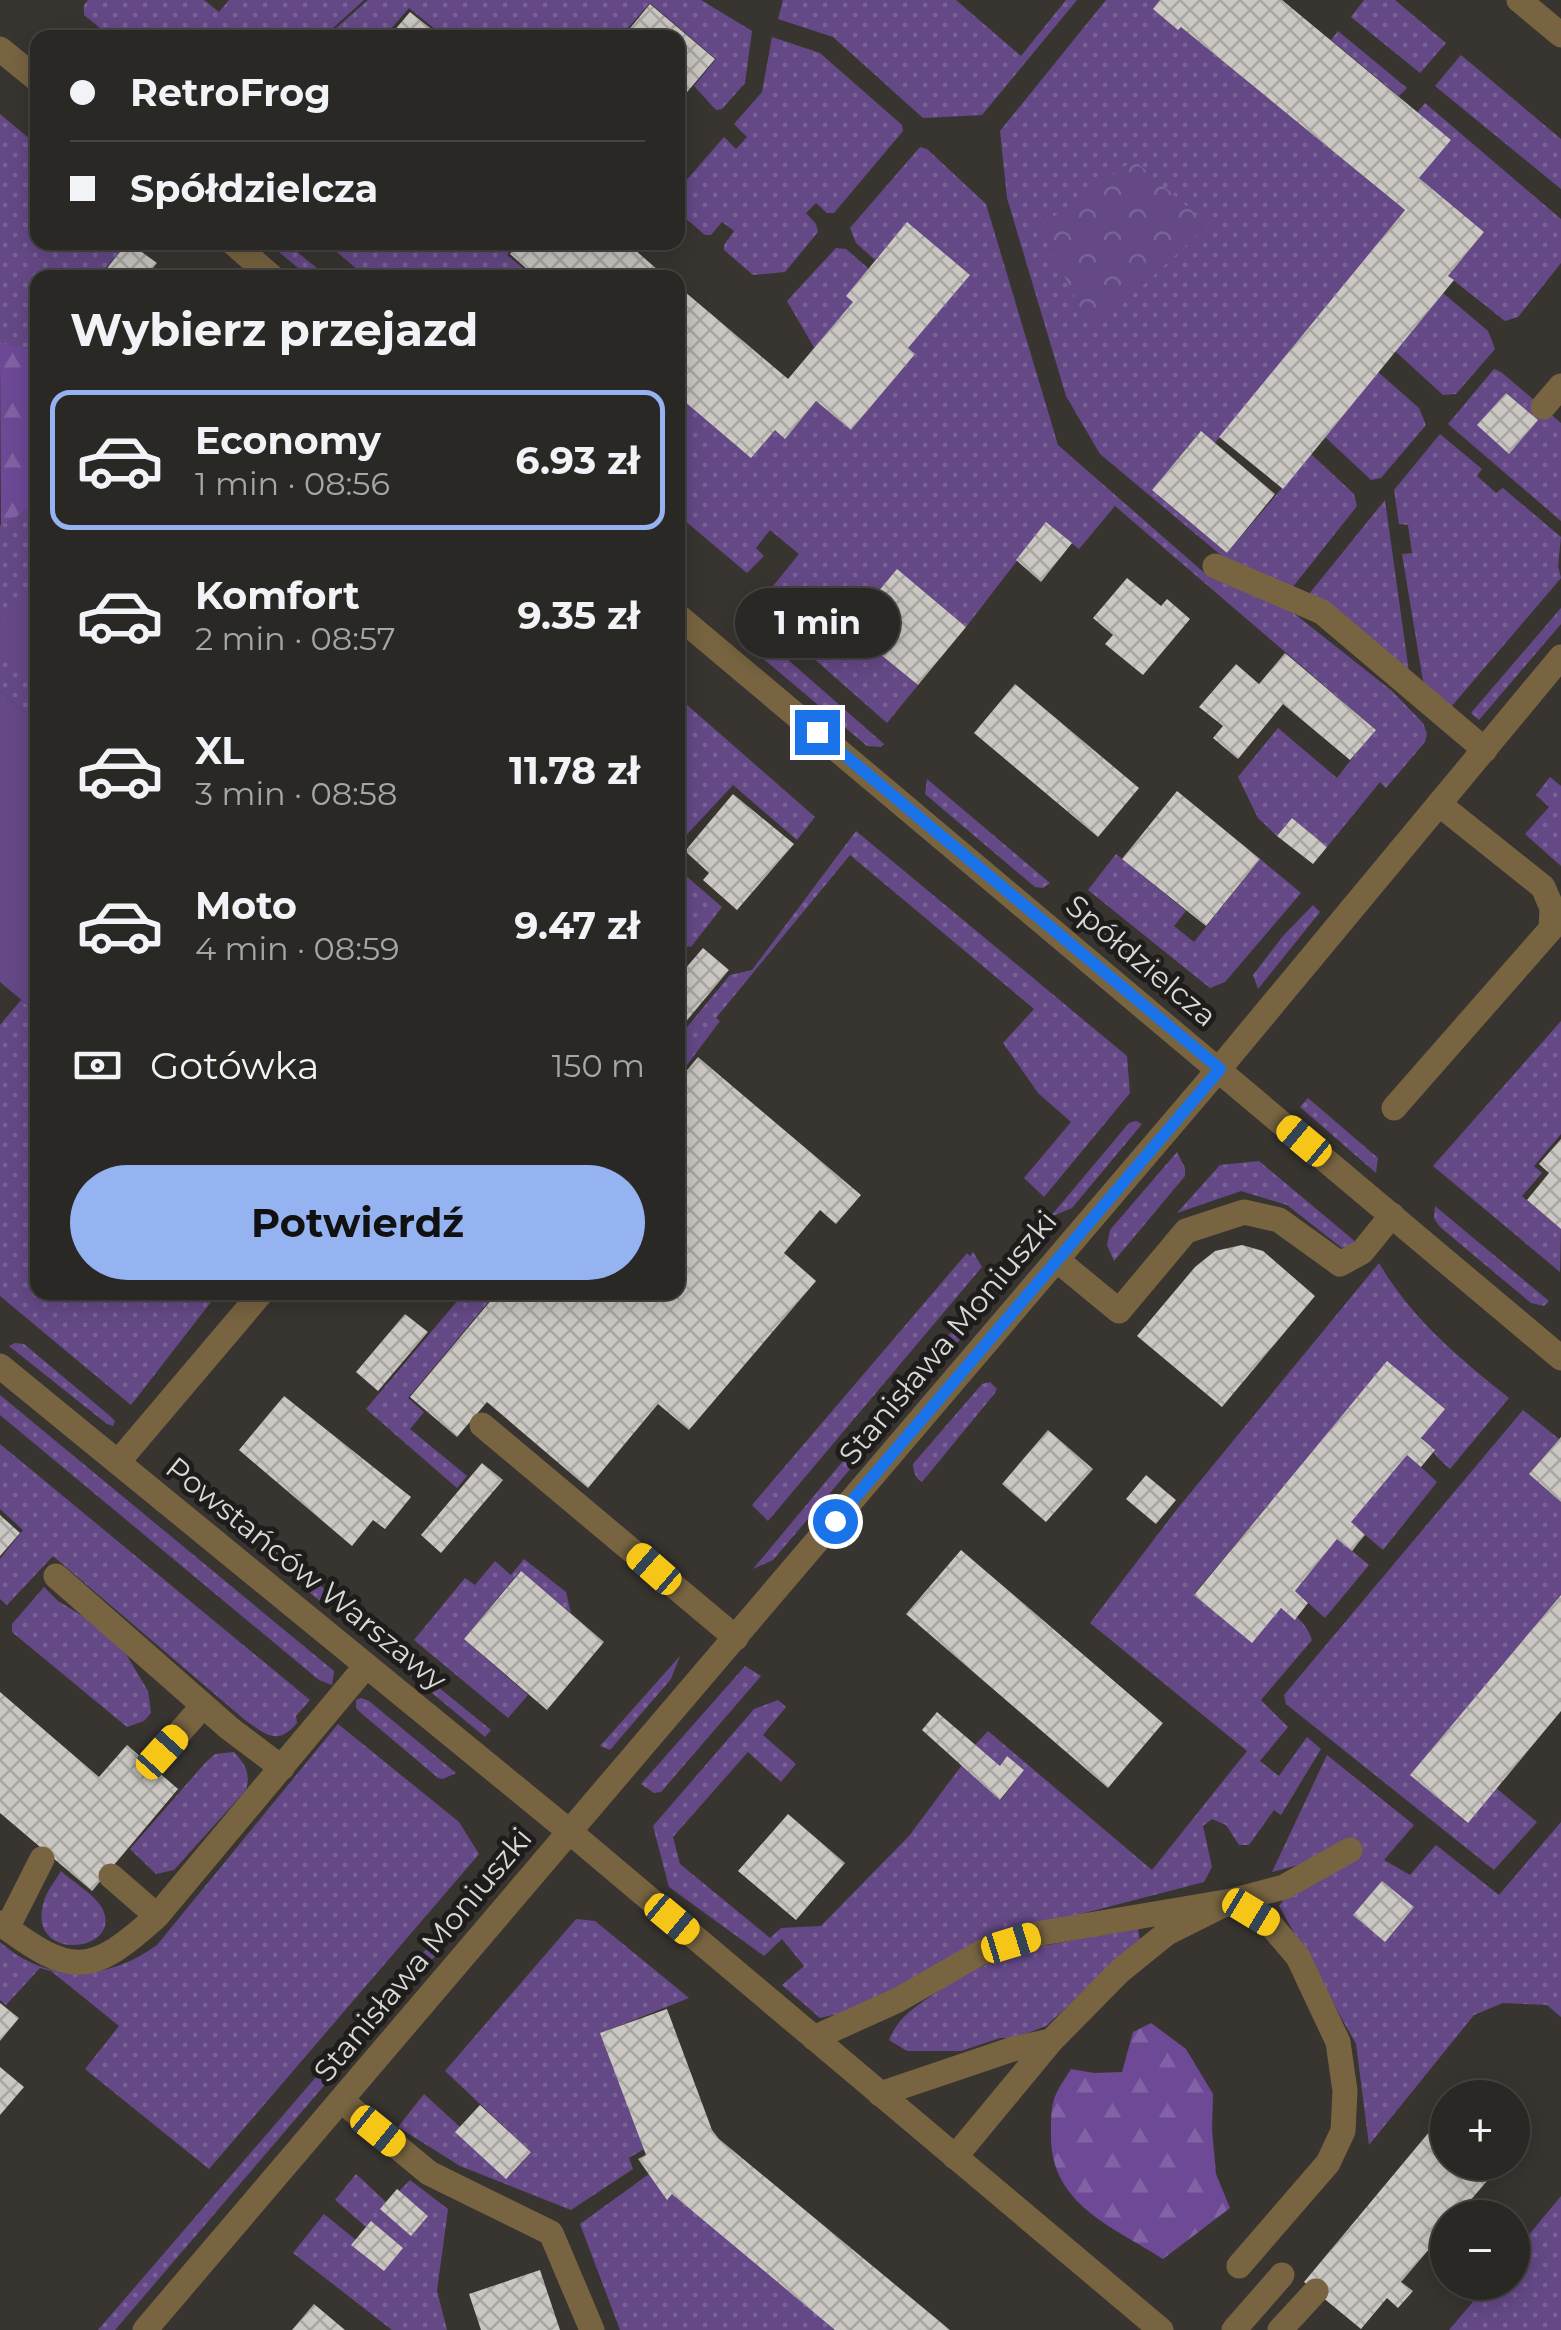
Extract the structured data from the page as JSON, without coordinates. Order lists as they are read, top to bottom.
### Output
{
  "streets": {
    "street": ["Spółdzielcza", "Stanisława Moniuszki", "Powstańców Warszawy"]
  },
  "crossings": [
    ["Spółdzielcza", "Stanisława Moniuszki"],
    ["Stanisława Moniuszki", "Powstańców Warszawy"]
  ],
  "page": {
    "banner": ["RetroFrog", "Spółdzielcza"],
    "heading": "Wybierz przejazd",
    "list": [
      {
        "name": "Economy",
        "note": "1 min · 08:56",
        "value": "6.93 zł"
      },
      {
        "name": "Komfort",
        "note": "2 min · 08:57",
        "value": "9.35 zł"
      },
      {
        "name": "XL",
        "note": "3 min · 08:58",
        "value": "11.78 zł"
      },
      {
        "name": "Moto",
        "note": "4 min · 08:59",
        "value": "9.47 zł"
      }
    ],
    "bubble": "1 min",
    "pay": ["Gotówka", "150 m"],
    "buttons": "Potwierdź",
    "map_buttons": ["+", "−"]
  }
}
